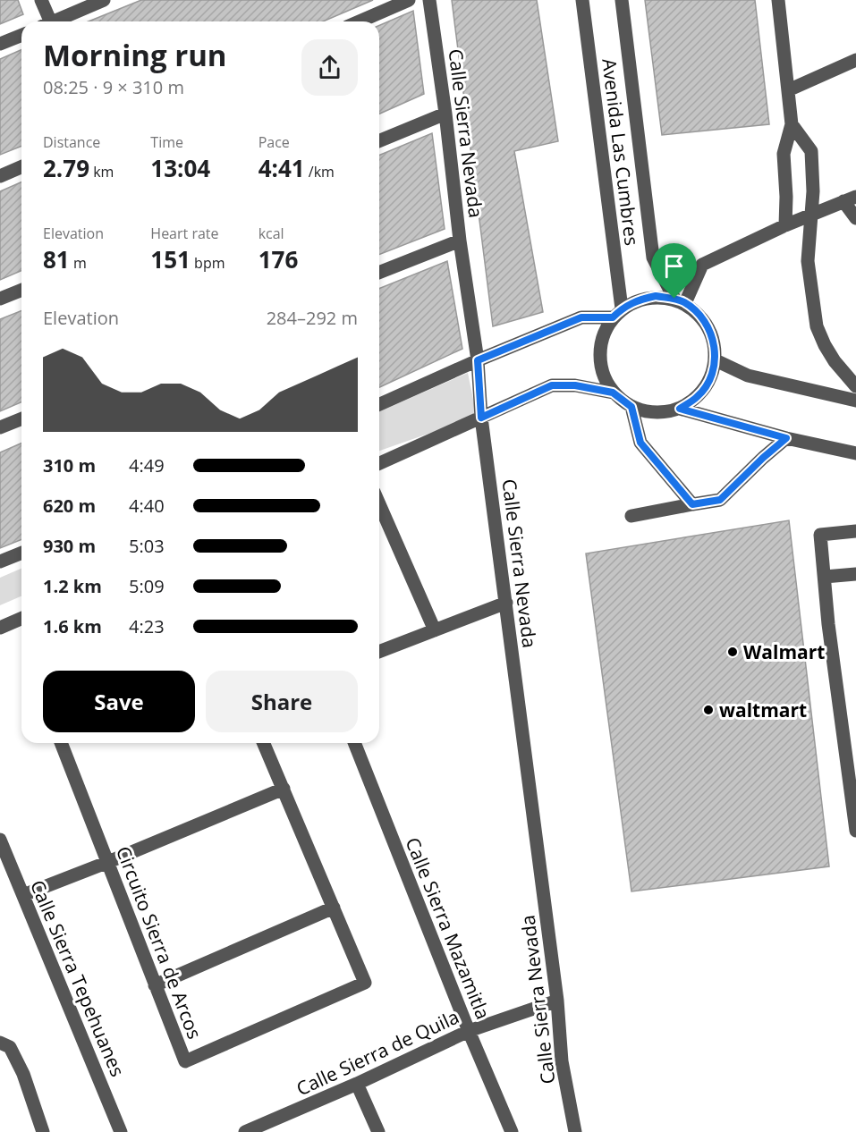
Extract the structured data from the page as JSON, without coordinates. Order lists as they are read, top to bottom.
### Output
{
  "streets": {
    "street": [
      "Calle Sierra Nevada",
      "Avenida Las Cumbres",
      "Calle Sierra Mazamitla",
      "Circuito Sierra de Arcos",
      "Calle Sierra Tepehuanes",
      "Calle Sierra de Quila"
    ]
  },
  "crossings": [
    ["Calle Sierra Nevada", "Calle Sierra de Quila"],
    ["Calle Sierra Mazamitla", "Calle Sierra de Quila"]
  ],
  "places": ["Walmart", "waltmart"],
  "page": {
    "heading": ["Morning run", "08:25 · 9 × 310 m"],
    "stats": [
      ["Distance", "2.79 km"],
      ["Time", "13:04"],
      ["Pace", "4:41 /km"],
      ["Elevation", "81 m"],
      ["Heart rate", "151 bpm"],
      ["kcal", "176"]
    ],
    "chart": ["Elevation", "284–292 m"],
    "list": [
      {
        "name": "310 m",
        "note": "4:49"
      },
      {
        "name": "620 m",
        "note": "4:40"
      },
      {
        "name": "930 m",
        "note": "5:03"
      },
      {
        "name": "1.2 km",
        "note": "5:09"
      },
      {
        "name": "1.6 km",
        "note": "4:23"
      }
    ],
    "buttons": ["Save", "Share"]
  }
}
